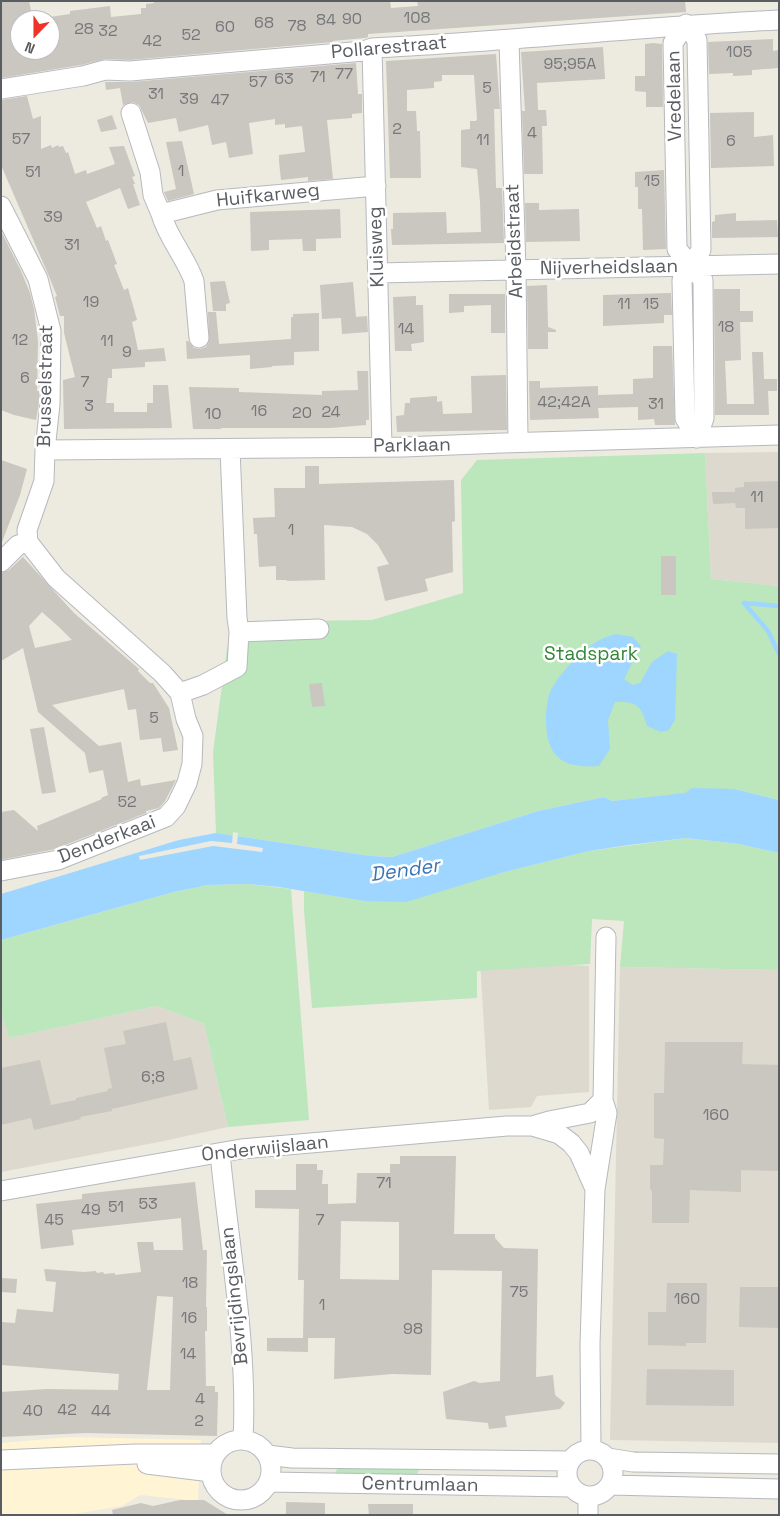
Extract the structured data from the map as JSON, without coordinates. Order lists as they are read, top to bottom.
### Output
{
  "streets": {
    "street": [
      "Pollarestraat",
      "Vredelaan",
      "Huifkarweg",
      "Arbeidstraat",
      "Kluisweg",
      "Nijverheidslaan",
      "Brusselstraat",
      "Parklaan",
      "Denderkaai",
      "Onderwijslaan",
      "Bevrijdingslaan",
      "Centrumlaan"
    ]
  },
  "crossings": [
    ["Pollarestraat", "Vredelaan"],
    ["Pollarestraat", "Arbeidstraat"],
    ["Pollarestraat", "Kluisweg"],
    ["Vredelaan", "Nijverheidslaan"],
    ["Huifkarweg", "Kluisweg"],
    ["Arbeidstraat", "Nijverheidslaan"],
    ["Arbeidstraat", "Parklaan"],
    ["Kluisweg", "Nijverheidslaan"],
    ["Kluisweg", "Parklaan"],
    ["Brusselstraat", "Parklaan"],
    ["Onderwijslaan", "Bevrijdingslaan"],
    ["Onderwijslaan", "Centrumlaan"],
    ["Bevrijdingslaan", "Centrumlaan"]
  ],
  "water": ["Dender"],
  "parks": ["Stadspark"],
  "house_numbers": [
    "108",
    "90",
    "84",
    "68",
    "78",
    "60",
    "28",
    "32",
    "52",
    "42",
    "105",
    "95;95A",
    "77",
    "71",
    "63",
    "57",
    "5",
    "31",
    "39",
    "47",
    "2",
    "4",
    "57",
    "11",
    "6",
    "1",
    "51",
    "15",
    "39",
    "31",
    "19",
    "11",
    "15",
    "18",
    "14",
    "12",
    "11",
    "9",
    "6",
    "7",
    "42;42A",
    "31",
    "3",
    "16",
    "24",
    "20",
    "10",
    "11",
    "1",
    "5",
    "52",
    "6;8",
    "160",
    "71",
    "53",
    "51",
    "49",
    "45",
    "7",
    "18",
    "75",
    "160",
    "1",
    "16",
    "98",
    "14",
    "4",
    "42",
    "40",
    "44",
    "2"
  ],
  "north": "bottom"
}
